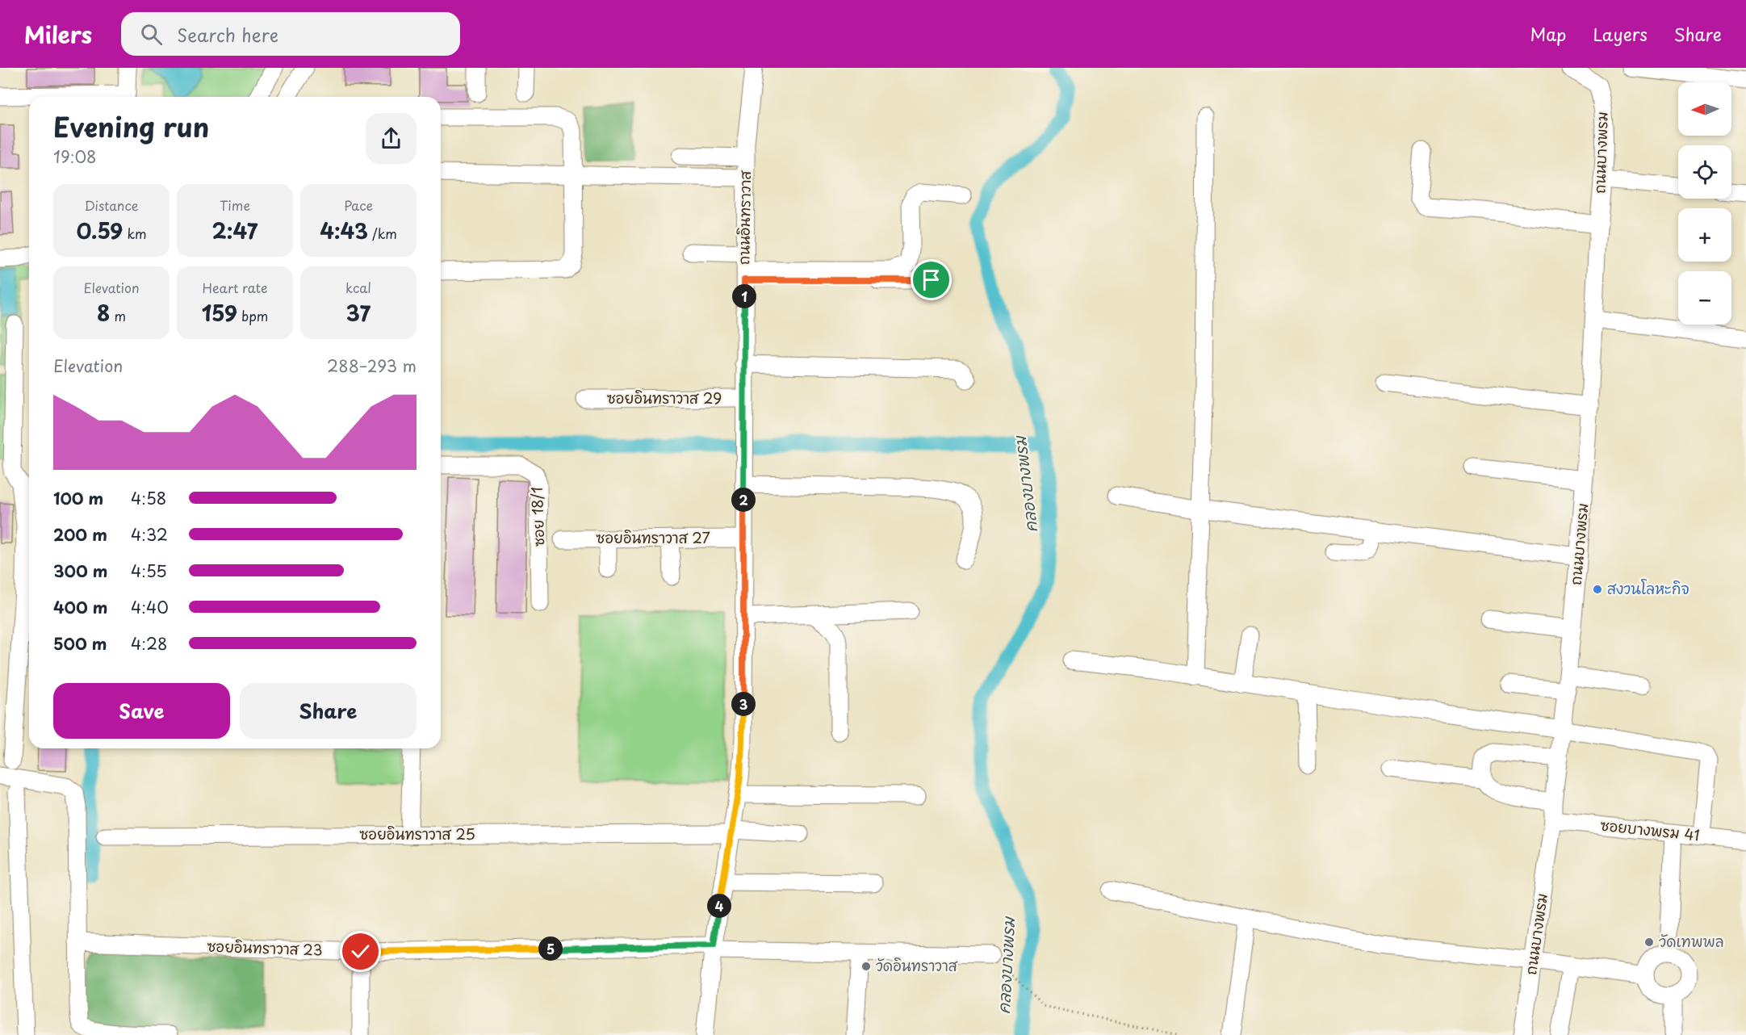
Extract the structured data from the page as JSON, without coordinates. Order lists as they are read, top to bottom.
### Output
{
  "streets": {
    "street": [
      "ถนนบางพรม",
      "ถนนอินทราวาส",
      "ซอยอินทราวาส 29",
      "ซอย 18/1",
      "ซอยอินทราวาส 27",
      "ซอยบางพรม 41",
      "ซอยอินทราวาส 25",
      "ซอยอินทราวาส 23"
    ]
  },
  "crossings": [
    ["ถนนบางพรม", "ซอยบางพรม 41"],
    ["ถนนอินทราวาส", "ซอยอินทราวาส 29"],
    ["ถนนอินทราวาส", "ซอยอินทราวาส 27"],
    ["ถนนอินทราวาส", "ซอยอินทราวาส 25"],
    ["ถนนอินทราวาส", "ซอยอินทราวาส 23"]
  ],
  "water": ["คลองบางพรม"],
  "places": ["สงวนโลหะกิจ", "วัดเทพพล", "วัดอินทราวาส"],
  "north": "left",
  "page": {
    "header": "Milers",
    "search": "Search here",
    "nav": ["Map", "Layers", "Share"],
    "map_buttons": ["+", "−"],
    "heading": ["Evening run", "19:08"],
    "stats": [
      ["Distance", "0.59 km"],
      ["Time", "2:47"],
      ["Pace", "4:43 /km"],
      ["Elevation", "8 m"],
      ["Heart rate", "159 bpm"],
      ["kcal", "37"]
    ],
    "pins": [
      "1",
      "2",
      "3",
      "4",
      "5"
    ],
    "chart": ["Elevation", "288–293 m"],
    "list": [
      {
        "name": "100 m",
        "note": "4:58"
      },
      {
        "name": "200 m",
        "note": "4:32"
      },
      {
        "name": "300 m",
        "note": "4:55"
      },
      {
        "name": "400 m",
        "note": "4:40"
      },
      {
        "name": "500 m",
        "note": "4:28"
      }
    ],
    "buttons": ["Save", "Share"]
  }
}
